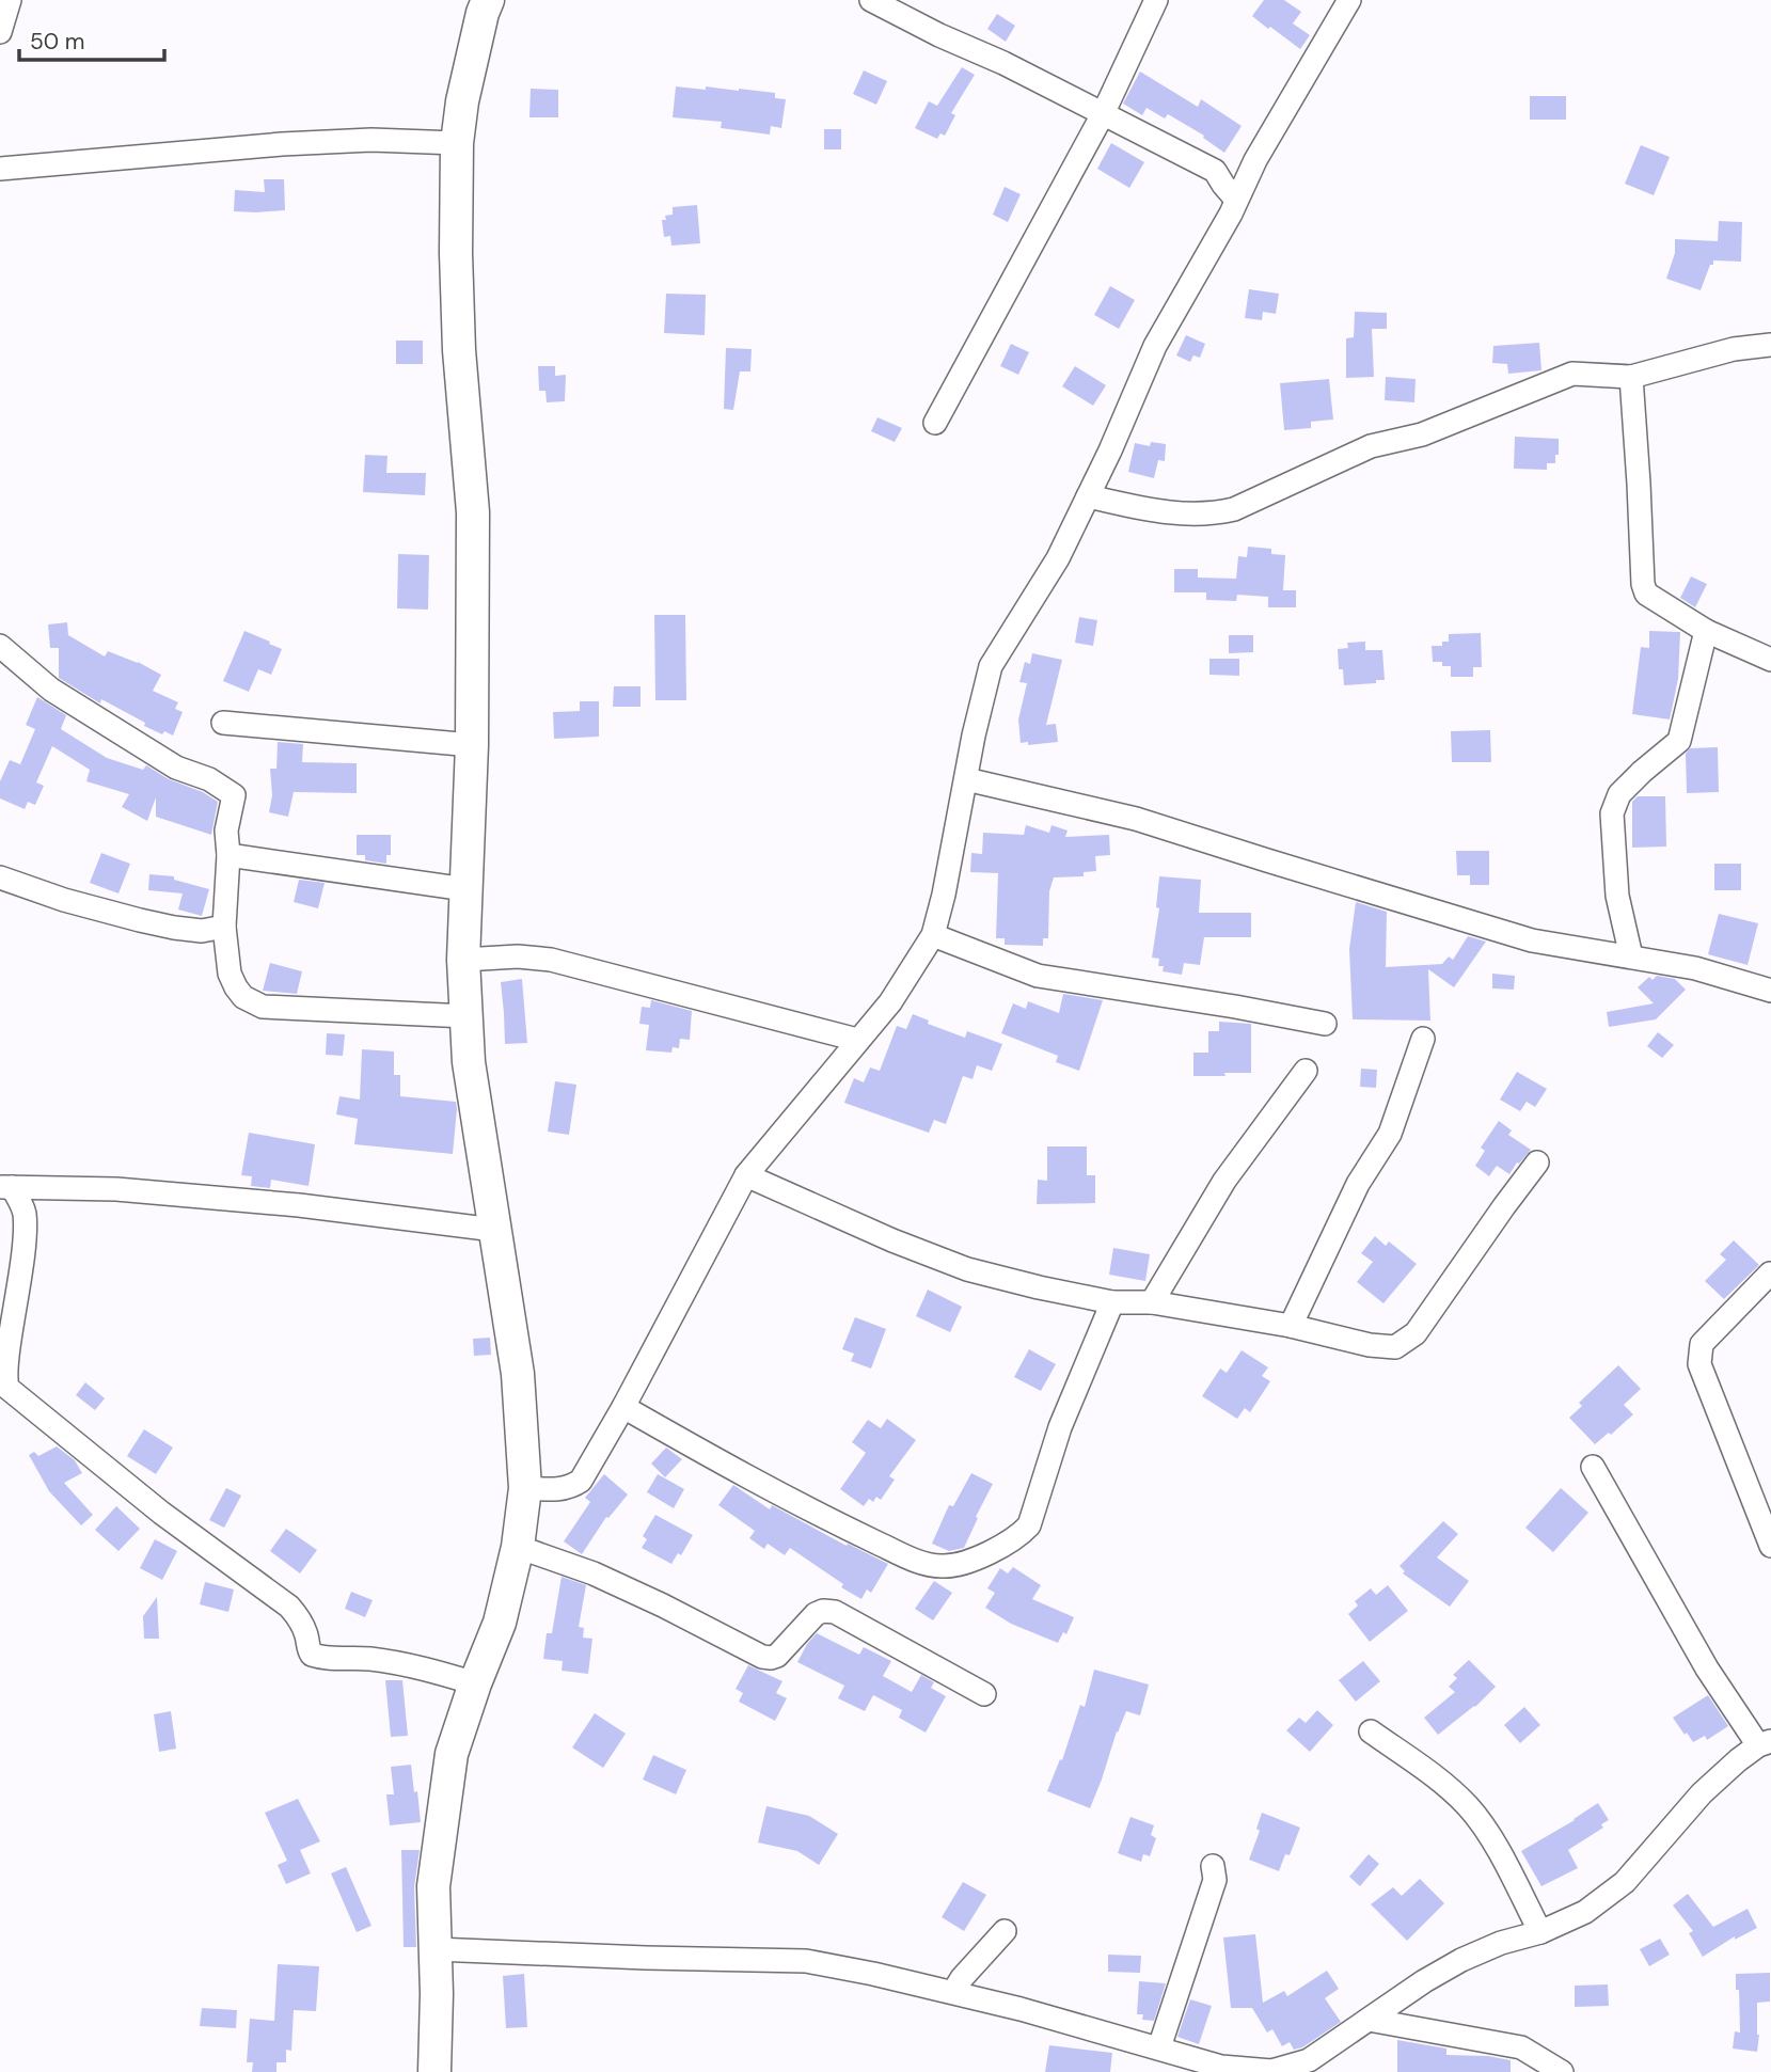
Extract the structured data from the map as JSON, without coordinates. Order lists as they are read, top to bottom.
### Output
{
  "scale_bar": "50 m"
}
